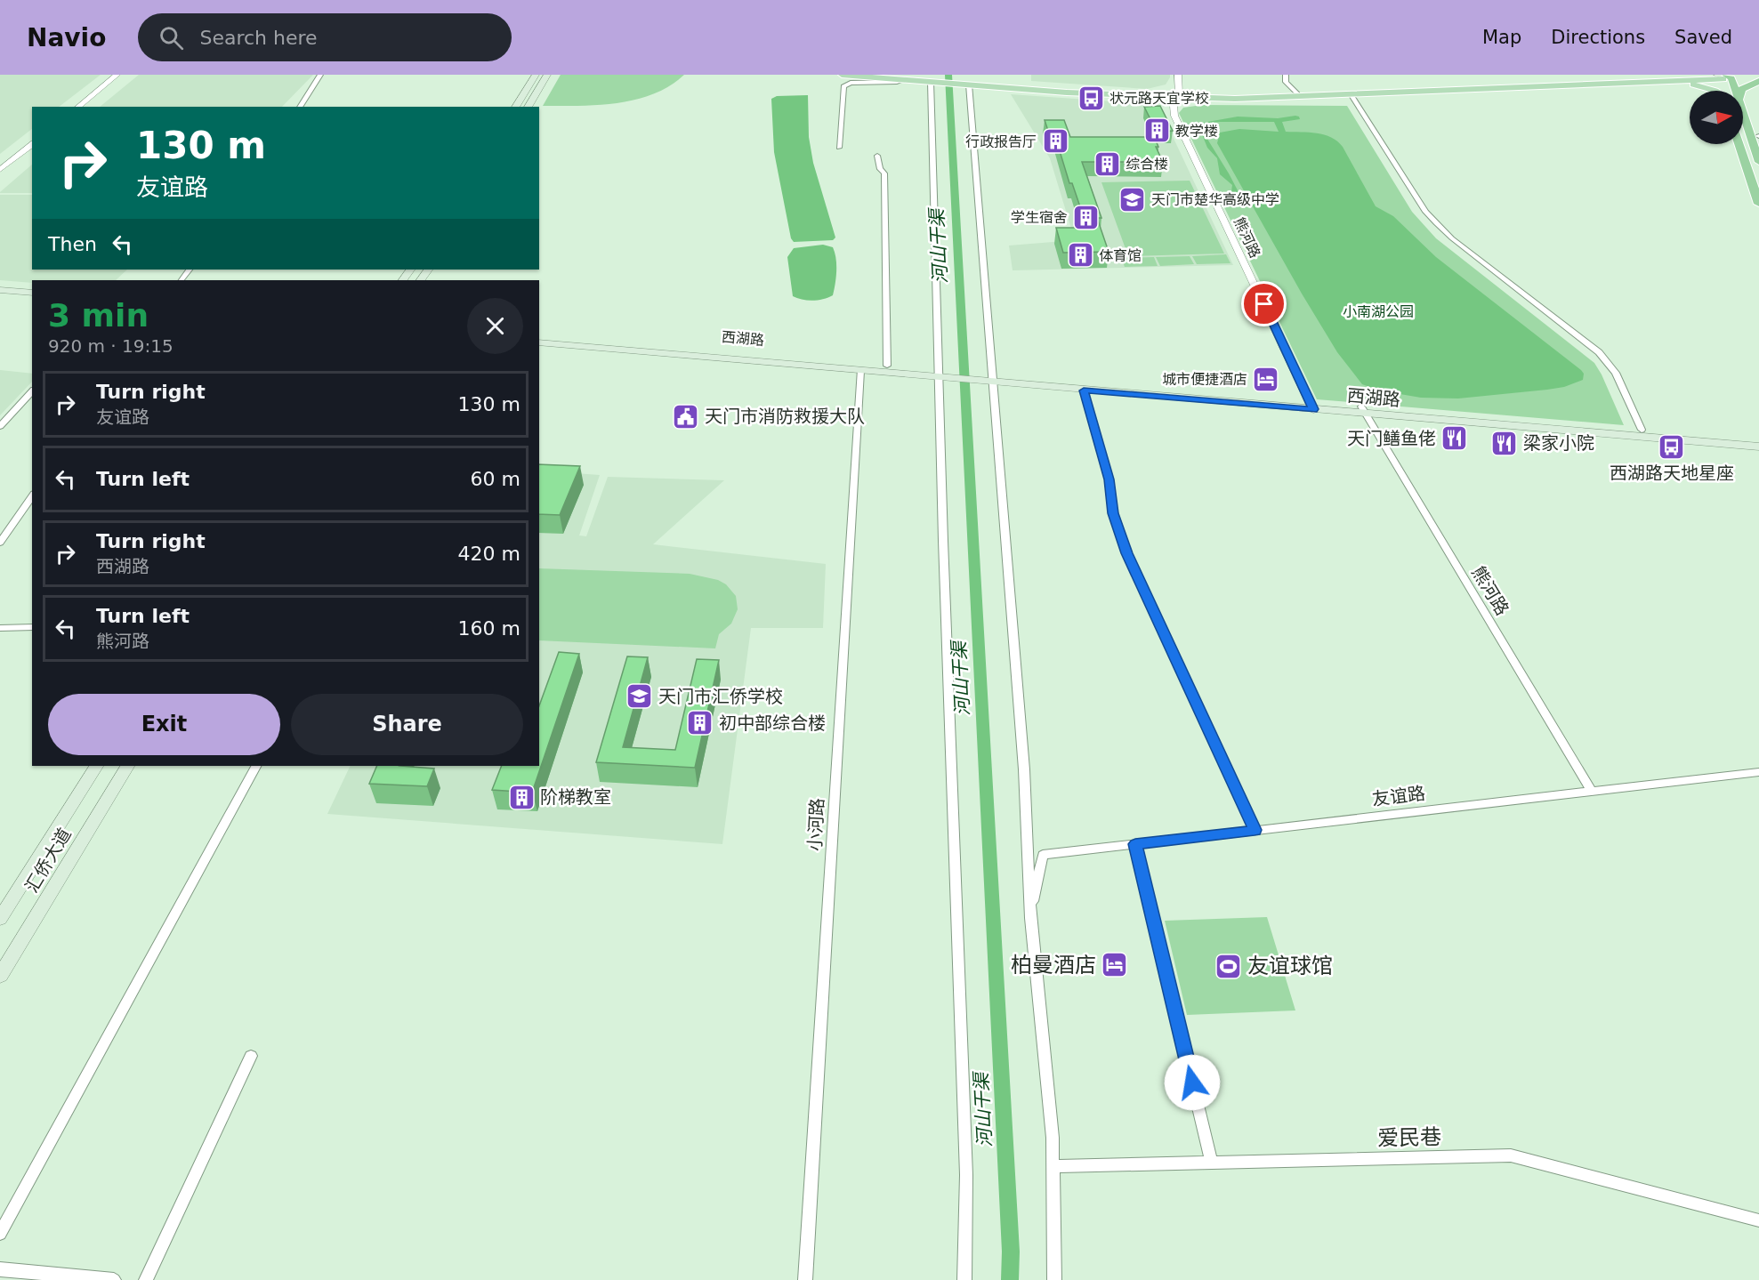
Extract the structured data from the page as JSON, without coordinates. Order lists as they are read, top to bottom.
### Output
{
  "streets": {
    "main road": ["西湖路", "汇侨大道"],
    "street": [
      "熊河路",
      "友谊路",
      "小河路",
      "爱民巷"
    ]
  },
  "crossings": [
    ["熊河路", "西湖路"],
    ["熊河路", "友谊路"],
    ["西湖路", "小河路"]
  ],
  "water": ["河山干渠"],
  "parks": ["小南湖公园"],
  "places": {
    "bus stop": ["状元路天宜学校", "西湖路天地星座"],
    "building": [
      "教学楼",
      "行政报告厅",
      "综合楼",
      "学生宿舍",
      "体育馆",
      "初中部综合楼",
      "阶梯教室"
    ],
    "school or university": ["天门市楚华高级中学", "天门市汇侨学校"],
    "hotel": ["城市便捷酒店", "柏曼酒店"],
    "public building": ["天门市消防救援大队"],
    "restaurant": ["天门鳝鱼佬", "梁家小院"],
    "sports": ["友谊球馆"]
  },
  "north": "right",
  "page": {
    "header": "Navio",
    "search": "Search here",
    "nav": ["Map", "Directions", "Saved"],
    "turn": ["130 m", "友谊路"],
    "then": "Then",
    "heading": ["3 min", "920 m · 19:15"],
    "list": [
      {
        "name": "Turn right",
        "note": "友谊路",
        "value": "130 m"
      },
      {
        "name": "Turn left",
        "value": "60 m"
      },
      {
        "name": "Turn right",
        "note": "西湖路",
        "value": "420 m"
      },
      {
        "name": "Turn left",
        "note": "熊河路",
        "value": "160 m"
      }
    ],
    "buttons": ["Exit", "Share"]
  }
}
